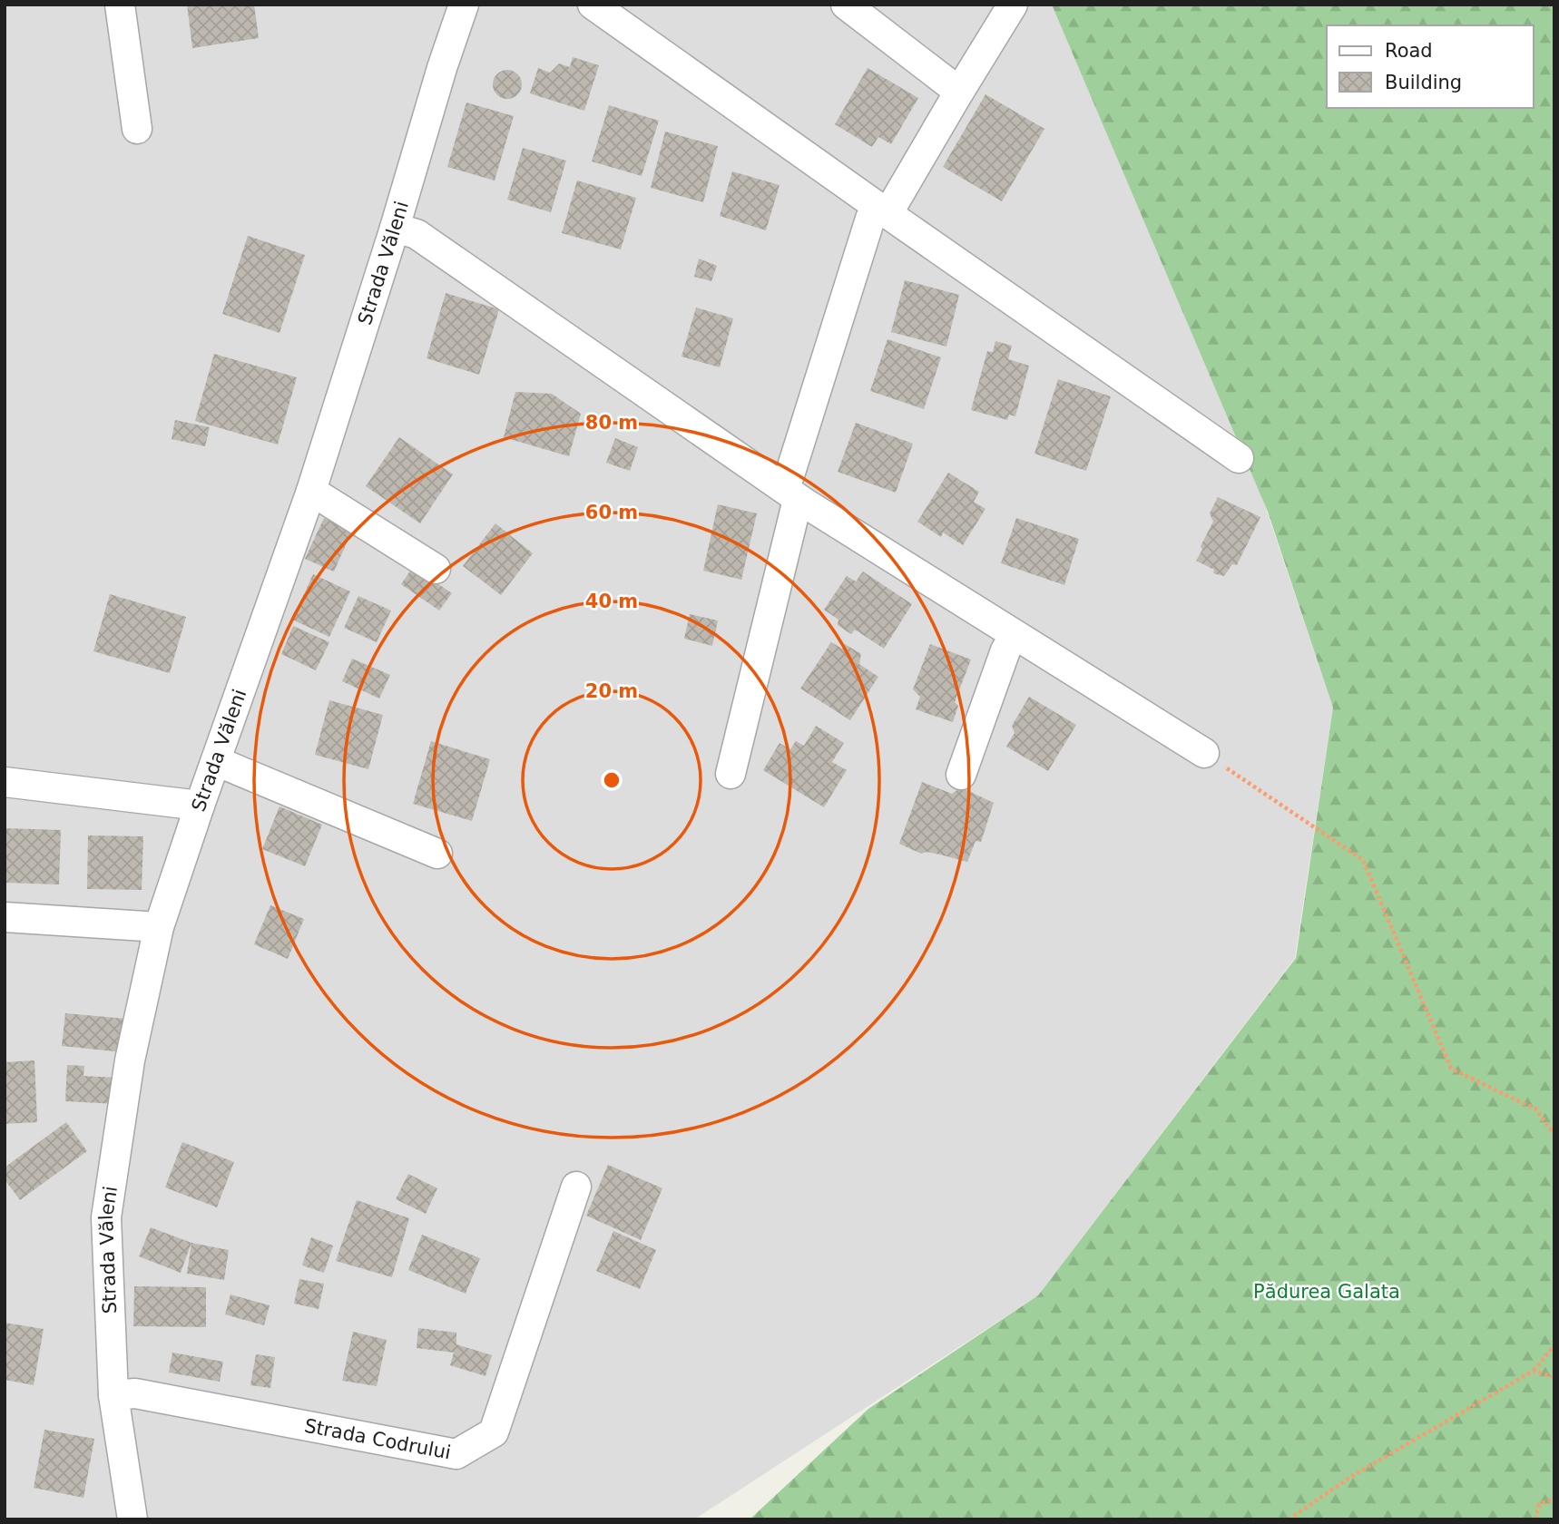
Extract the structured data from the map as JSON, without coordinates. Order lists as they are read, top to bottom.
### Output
{
  "streets": {
    "street": ["Strada Văleni", "Strada Codrului"]
  },
  "crossings": [
    ["Strada Văleni", "Strada Codrului"]
  ],
  "parks": ["Pădurea Galata"],
  "legend": ["Road", "Building"],
  "rings": [
    "80 m",
    "60 m",
    "40 m",
    "20 m"
  ]
}
